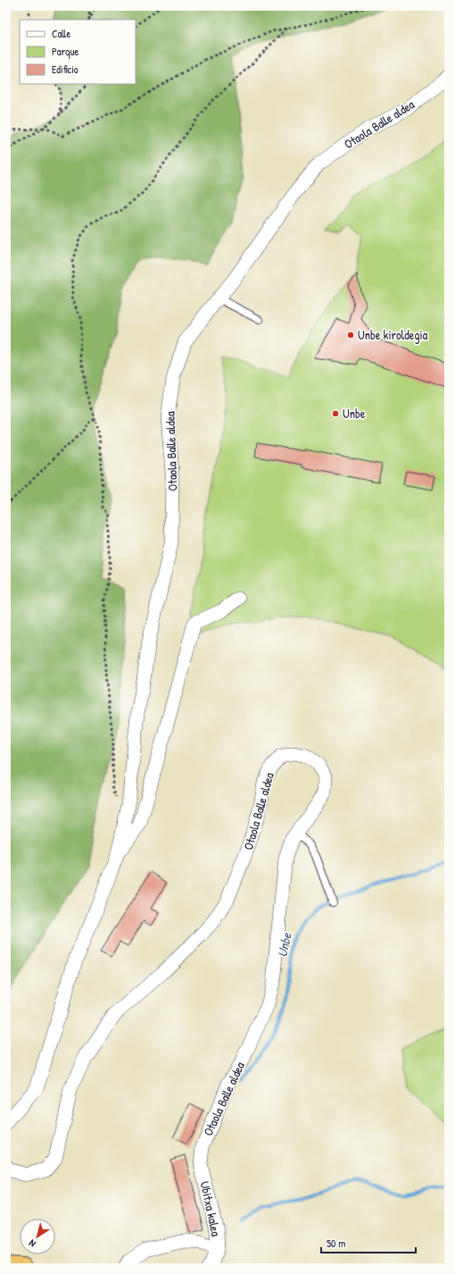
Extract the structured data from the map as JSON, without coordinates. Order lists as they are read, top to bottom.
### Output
{
  "streets": {
    "street": ["Otaola Balle aldea", "Ubitxa kalea"]
  },
  "crossings": [
    ["Otaola Balle aldea", "Ubitxa kalea"]
  ],
  "water": ["Unbe"],
  "places": ["Unbe kiroldegia", "Unbe"],
  "legend": ["Calle", "Parque", "Edificio"],
  "scale_bar": "50 m",
  "north": "bottom left"
}
